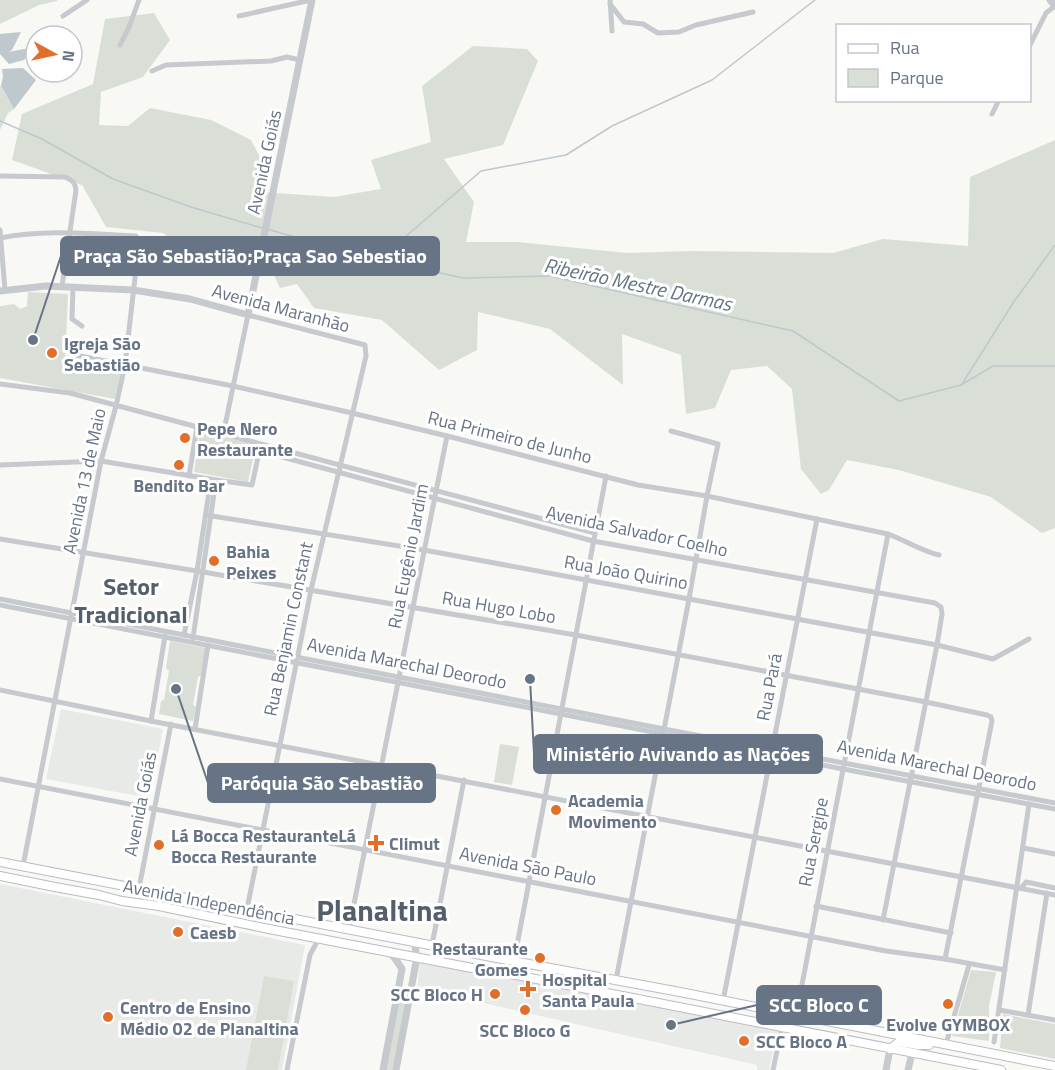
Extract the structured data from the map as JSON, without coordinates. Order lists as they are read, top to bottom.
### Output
{
  "streets": {
    "main road": ["Avenida Independência"],
    "street": [
      "Avenida Goiás",
      "Avenida Maranhão",
      "Rua Primeiro de Junho",
      "Avenida 13 de Maio",
      "Avenida Salvador Coelho",
      "Rua Eugênio Jardim",
      "Rua João Quirino",
      "Rua Hugo Lobo",
      "Rua Benjamin Constant",
      "Avenida Marechal Deorodo",
      "Rua Pará",
      "Rua Sergipe",
      "Avenida São Paulo"
    ]
  },
  "crossings": [
    ["Avenida Goiás", "Avenida Maranhão"],
    ["Avenida Goiás", "Rua Primeiro de Junho"],
    ["Avenida Goiás", "Avenida Salvador Coelho"],
    ["Avenida Goiás", "Avenida São Paulo"],
    ["Avenida Goiás", "Avenida Independência"],
    ["Avenida Maranhão", "Avenida 13 de Maio"],
    ["Avenida Maranhão", "Rua Benjamin Constant"],
    ["Rua Primeiro de Junho", "Avenida 13 de Maio"],
    ["Rua Primeiro de Junho", "Rua Eugênio Jardim"],
    ["Rua Primeiro de Junho", "Rua Benjamin Constant"],
    ["Rua Primeiro de Junho", "Rua Pará"],
    ["Rua Primeiro de Junho", "Rua Sergipe"],
    ["Avenida 13 de Maio", "Avenida Salvador Coelho"],
    ["Avenida 13 de Maio", "Rua Hugo Lobo"],
    ["Avenida 13 de Maio", "Avenida Marechal Deorodo"],
    ["Avenida 13 de Maio", "Avenida São Paulo"],
    ["Avenida 13 de Maio", "Avenida Independência"],
    ["Avenida Salvador Coelho", "Rua Eugênio Jardim"],
    ["Avenida Salvador Coelho", "Rua João Quirino"],
    ["Avenida Salvador Coelho", "Rua Benjamin Constant"],
    ["Avenida Salvador Coelho", "Rua Pará"],
    ["Avenida Salvador Coelho", "Rua Sergipe"],
    ["Rua Eugênio Jardim", "Rua João Quirino"],
    ["Rua Eugênio Jardim", "Rua Hugo Lobo"],
    ["Rua Eugênio Jardim", "Avenida Marechal Deorodo"],
    ["Rua Eugênio Jardim", "Avenida São Paulo"],
    ["Rua Eugênio Jardim", "Avenida Independência"],
    ["Rua João Quirino", "Rua Benjamin Constant"],
    ["Rua João Quirino", "Rua Pará"],
    ["Rua João Quirino", "Rua Sergipe"],
    ["Rua Hugo Lobo", "Rua Benjamin Constant"],
    ["Rua Hugo Lobo", "Avenida Marechal Deorodo"],
    ["Rua Hugo Lobo", "Rua Pará"],
    ["Rua Hugo Lobo", "Rua Sergipe"],
    ["Rua Benjamin Constant", "Avenida Marechal Deorodo"],
    ["Rua Benjamin Constant", "Avenida São Paulo"],
    ["Rua Benjamin Constant", "Avenida Independência"],
    ["Avenida Marechal Deorodo", "Rua Pará"],
    ["Avenida Marechal Deorodo", "Rua Sergipe"],
    ["Rua Pará", "Avenida São Paulo"],
    ["Rua Pará", "Avenida Independência"],
    ["Rua Sergipe", "Avenida São Paulo"],
    ["Rua Sergipe", "Avenida Independência"]
  ],
  "districts": ["Setor Tradicional", "Planaltina"],
  "water": ["Ribeirão Mestre Darmas"],
  "places": {
    "other": [
      "Praça São Sebastião;Praça Sao Sebestiao",
      "Igreja São Sebastião",
      "Pepe Nero Restaurante",
      "Bendito Bar",
      "Bahia Peixes",
      "Ministério Avivando as Nações",
      "Paróquia São Sebastião",
      "Academia Movimento",
      "Lá Bocca RestauranteLá Bocca Restaurante",
      "Caesb",
      "Restaurante Gomes",
      "SCC Bloco H",
      "Evolve GYMBOX",
      "SCC Bloco G",
      "Centro de Ensino Médio 02 de Planaltina",
      "SCC Bloco C",
      "SCC Bloco A"
    ],
    "health": ["Climut", "Hospital Santa Paula"]
  },
  "legend": ["Rua", "Parque"],
  "north": "right"
}
